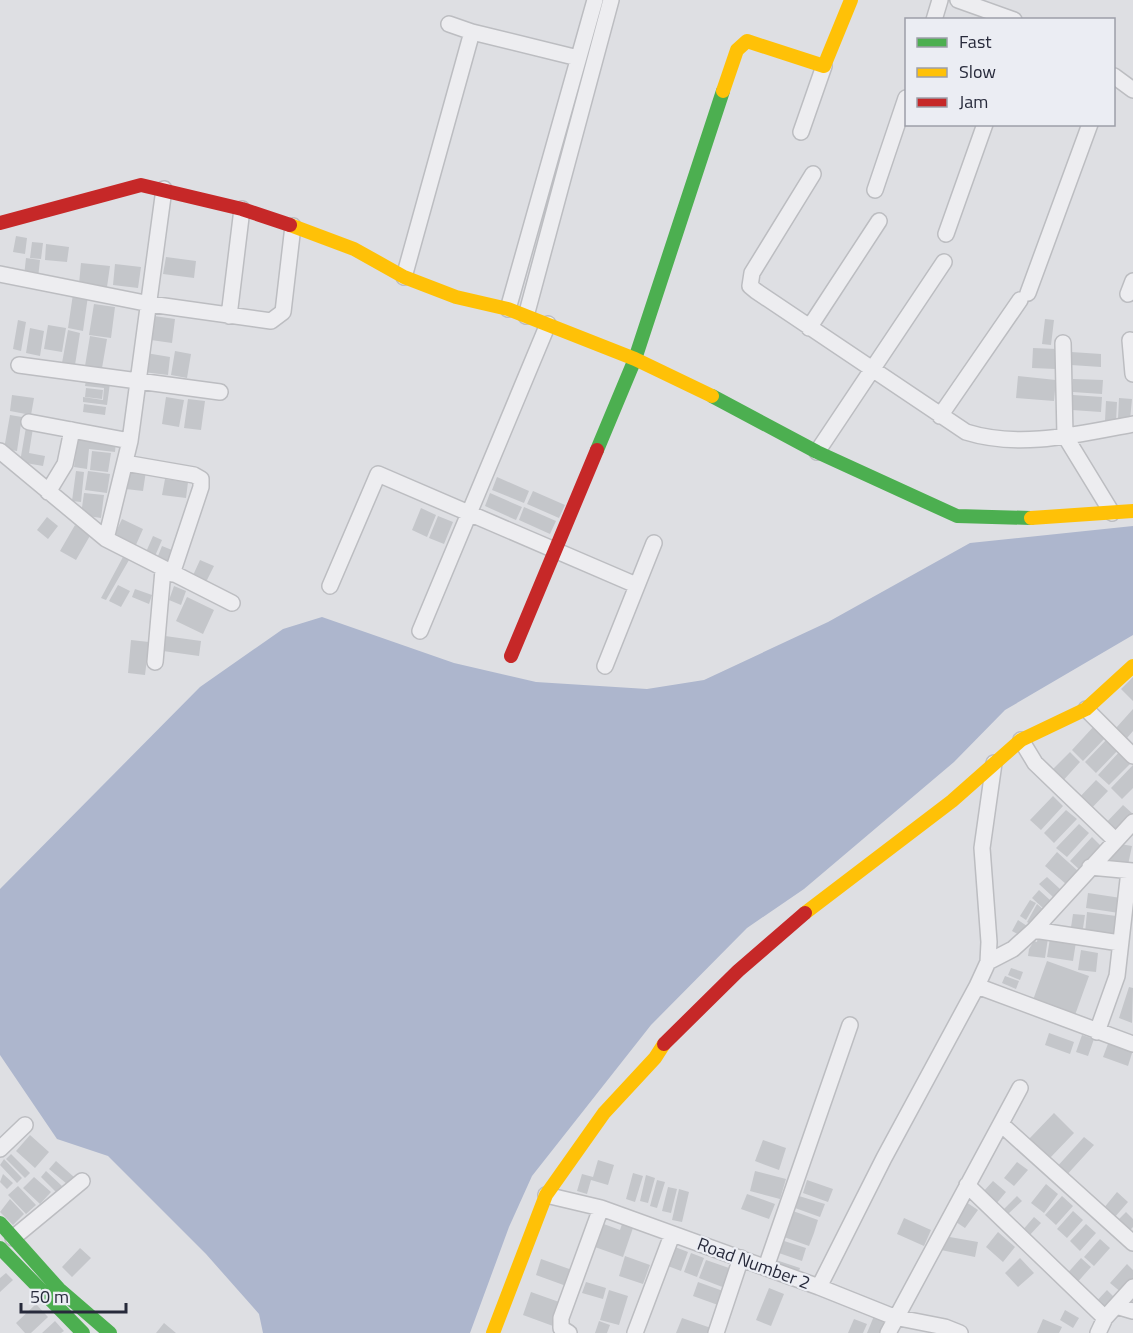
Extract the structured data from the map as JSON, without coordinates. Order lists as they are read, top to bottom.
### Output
{
  "streets": {
    "street": ["Road Number 2"]
  },
  "legend": ["Fast", "Slow", "Jam"],
  "scale_bar": "50 m"
}
